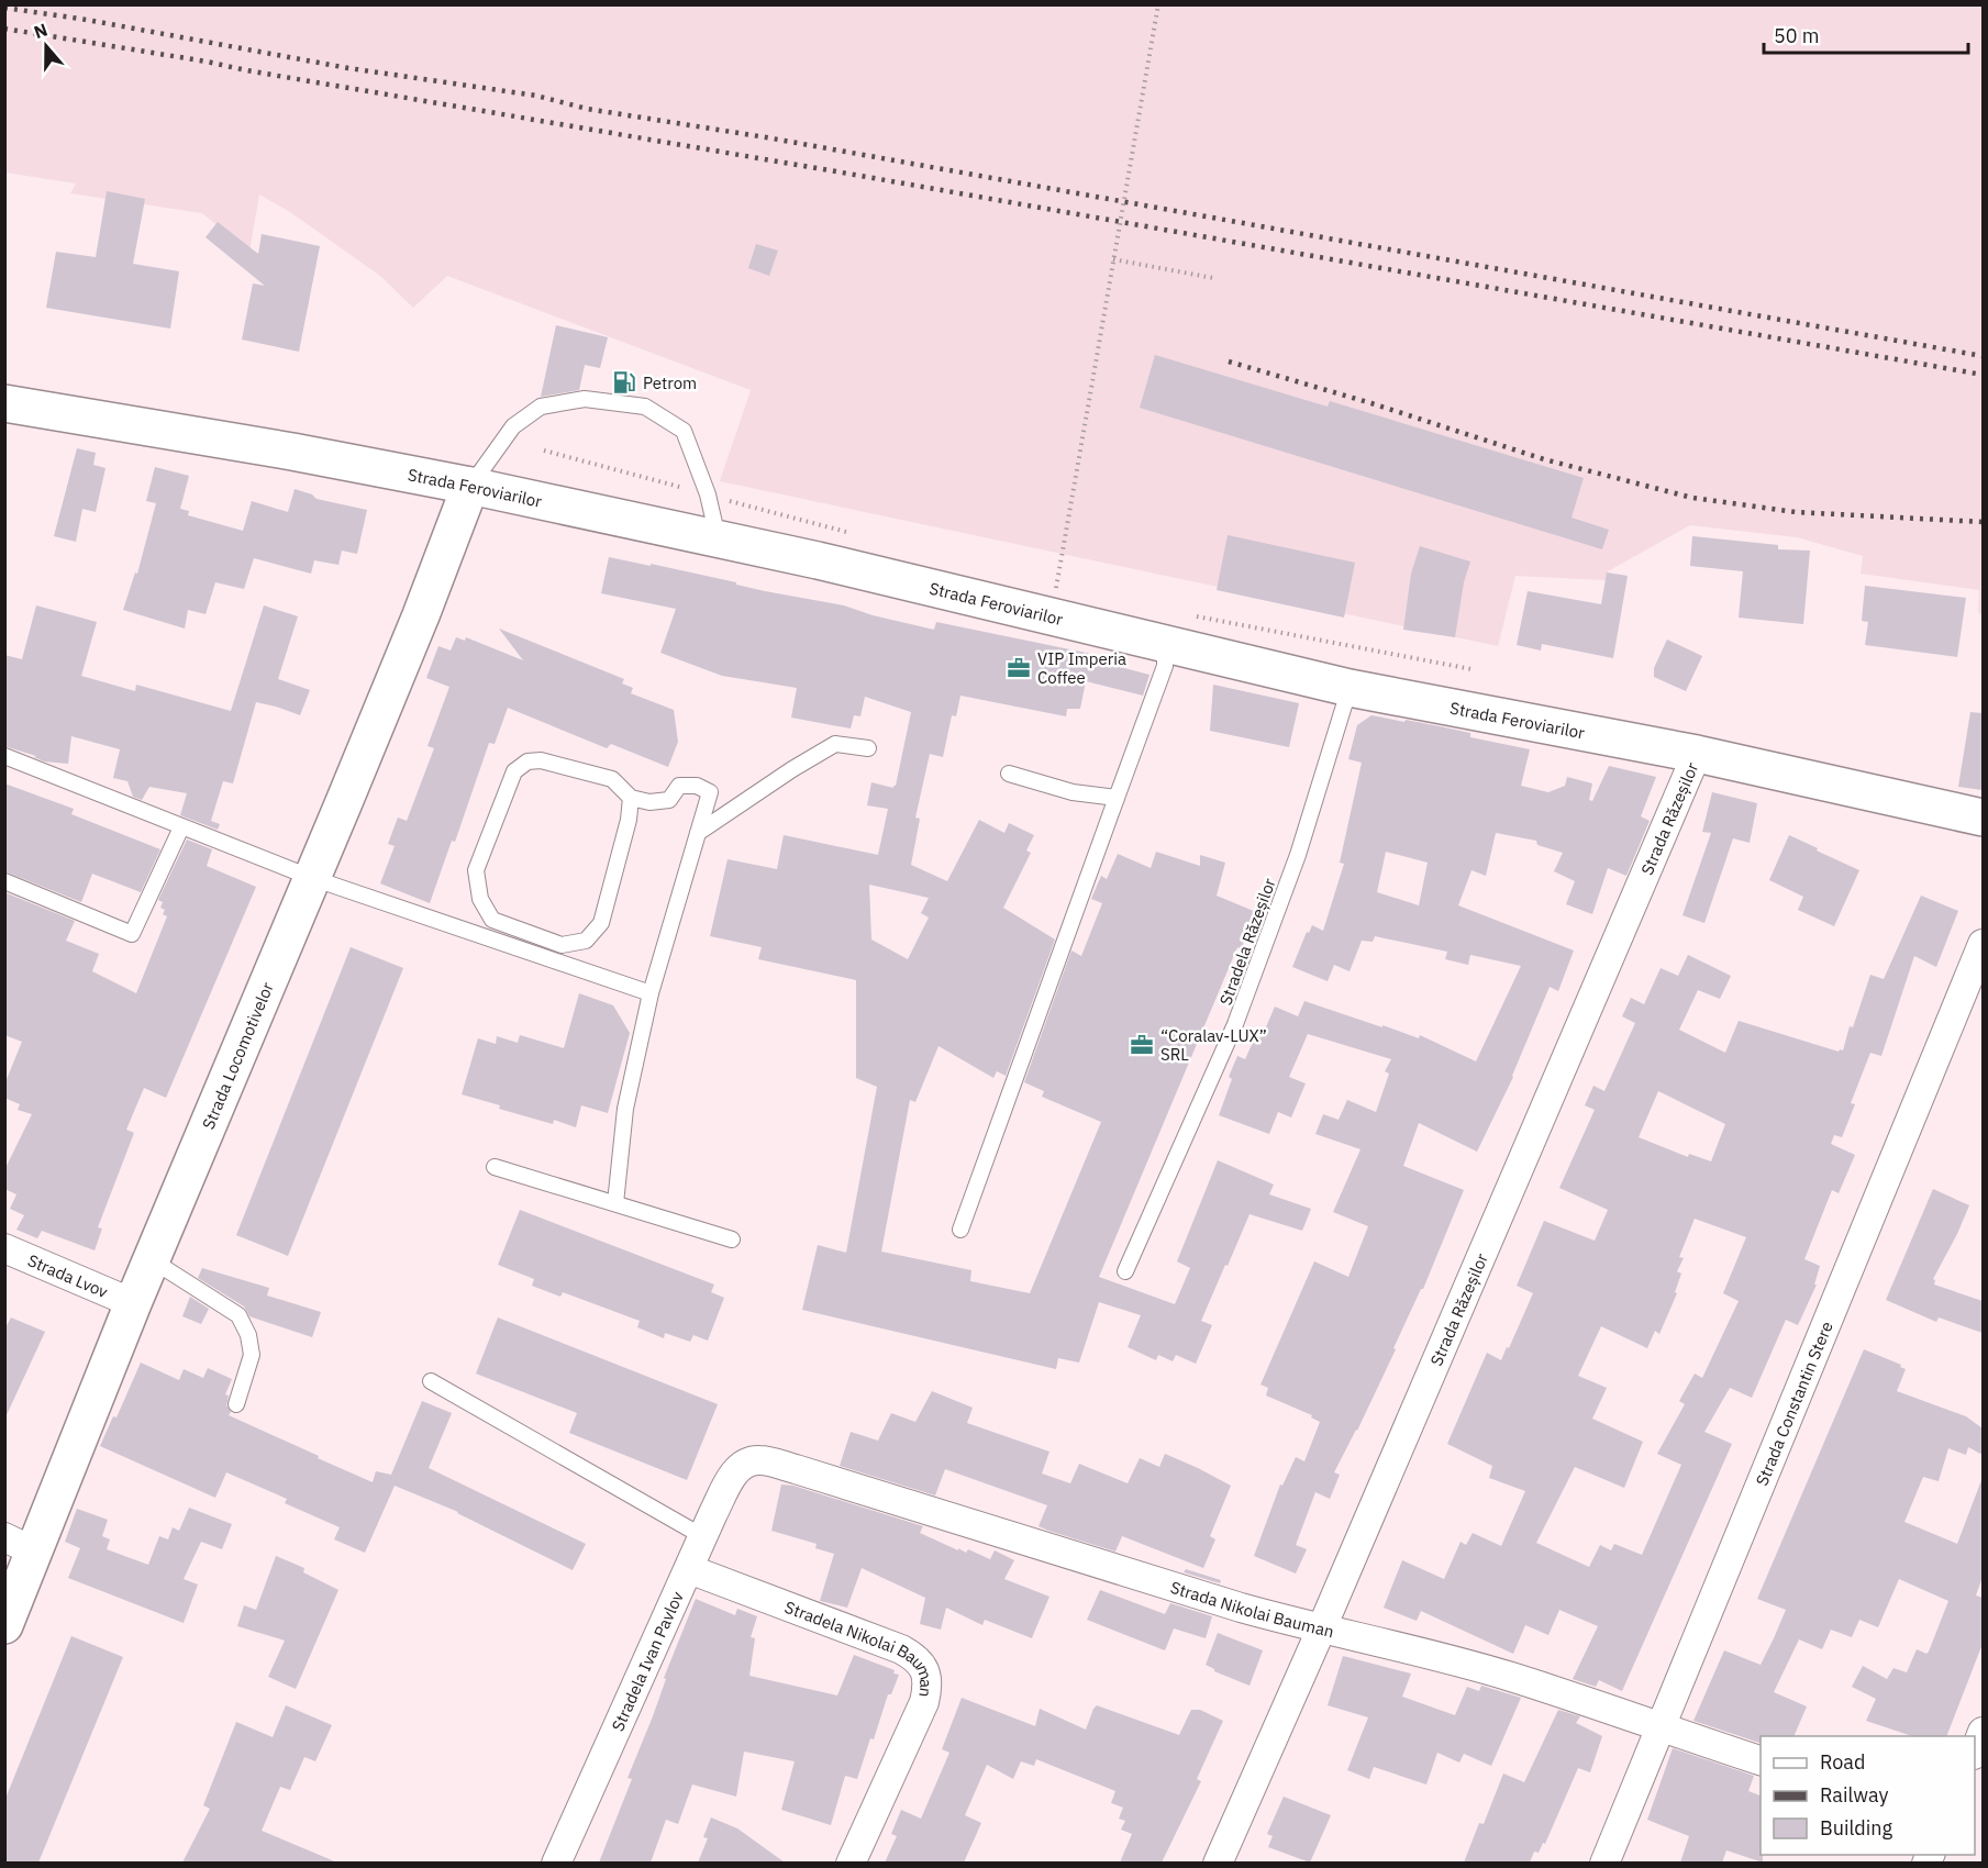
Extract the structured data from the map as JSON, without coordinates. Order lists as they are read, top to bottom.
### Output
{
  "streets": {
    "main road": ["Strada Feroviarilor", "Strada Locomotivelor"],
    "street": [
      "Strada Răzeșilor",
      "Strada Lvov",
      "Strada Constantin Stere",
      "Strada Nikolai Bauman",
      "Stradela Nikolai Bauman",
      "Stradela Ivan Pavlov"
    ],
    "lane": ["Stradela Răzeșilor"]
  },
  "crossings": [
    ["Strada Feroviarilor", "Strada Răzeșilor"],
    ["Strada Feroviarilor", "Stradela Răzeșilor"],
    ["Strada Feroviarilor", "Strada Locomotivelor"],
    ["Strada Răzeșilor", "Strada Nikolai Bauman"],
    ["Strada Locomotivelor", "Strada Lvov"],
    ["Strada Constantin Stere", "Strada Nikolai Bauman"],
    ["Strada Nikolai Bauman", "Stradela Ivan Pavlov"],
    ["Stradela Nikolai Bauman", "Stradela Ivan Pavlov"]
  ],
  "places": {
    "fuel station": ["Petrom"],
    "office": ["VIP Imperia Coffee", "“Coralav-LUX” SRL"]
  },
  "legend": ["Road", "Railway", "Building"],
  "scale_bar": "50 m",
  "north": "top"
}
